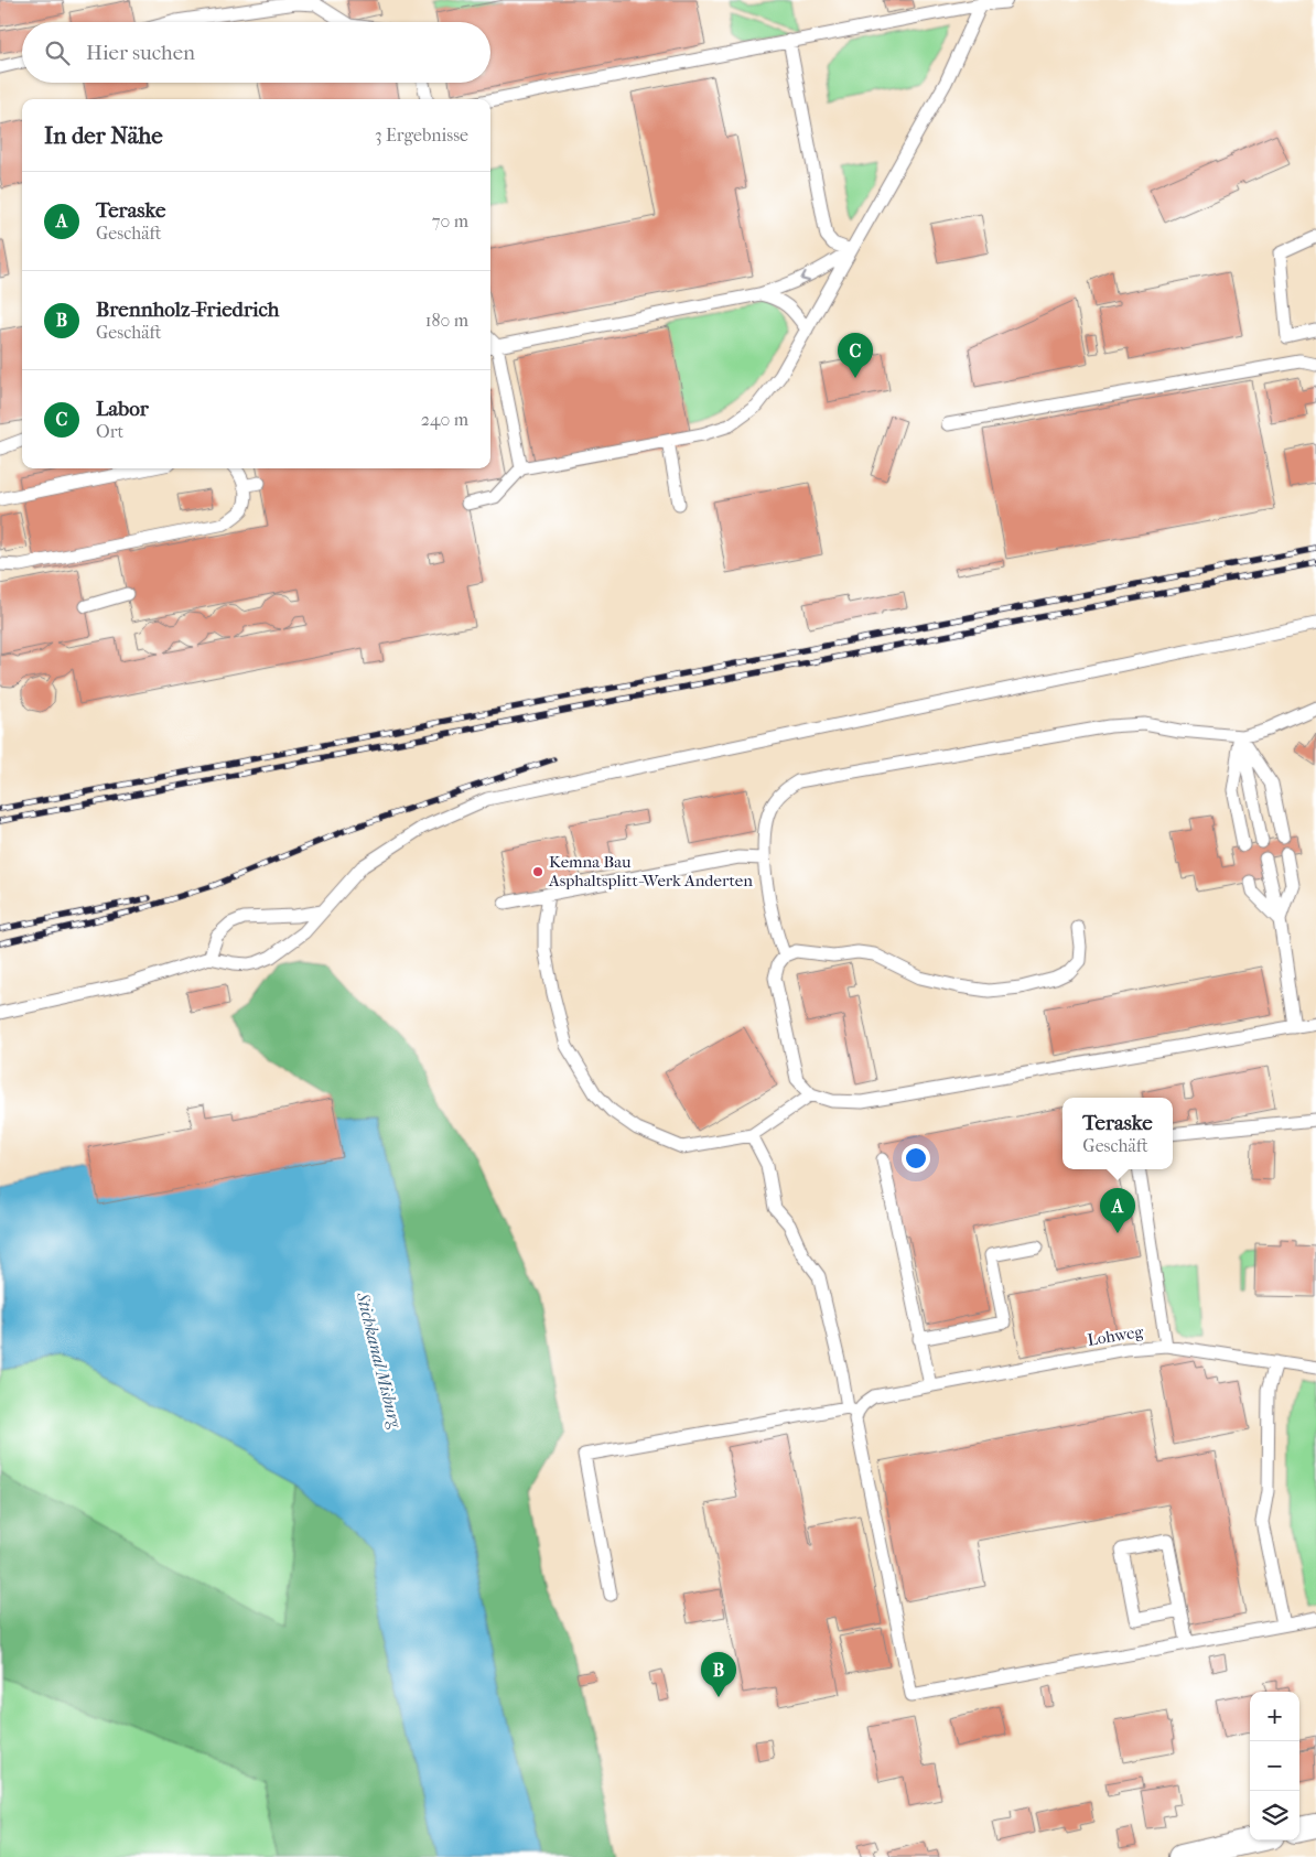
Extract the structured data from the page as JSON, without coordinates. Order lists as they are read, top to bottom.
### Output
{
  "streets": {
    "lane": ["Lohweg"]
  },
  "water": ["Stichkanal Misburg"],
  "places": ["Kemna Bau Asphaltsplitt-Werk Anderten"],
  "page": {
    "search": "Hier suchen",
    "heading": ["In der Nähe", "3 Ergebnisse"],
    "list": [
      {
        "mark": "A",
        "name": "Teraske",
        "note": "Geschäft",
        "value": "70 m"
      },
      {
        "mark": "B",
        "name": "Brennholz-Friedrich",
        "note": "Geschäft",
        "value": "180 m"
      },
      {
        "mark": "C",
        "name": "Labor",
        "note": "Ort",
        "value": "240 m"
      }
    ],
    "pins": ["C", "A", "B"],
    "popup": ["Teraske", "Geschäft"],
    "map_buttons": ["+", "−"]
  }
}
